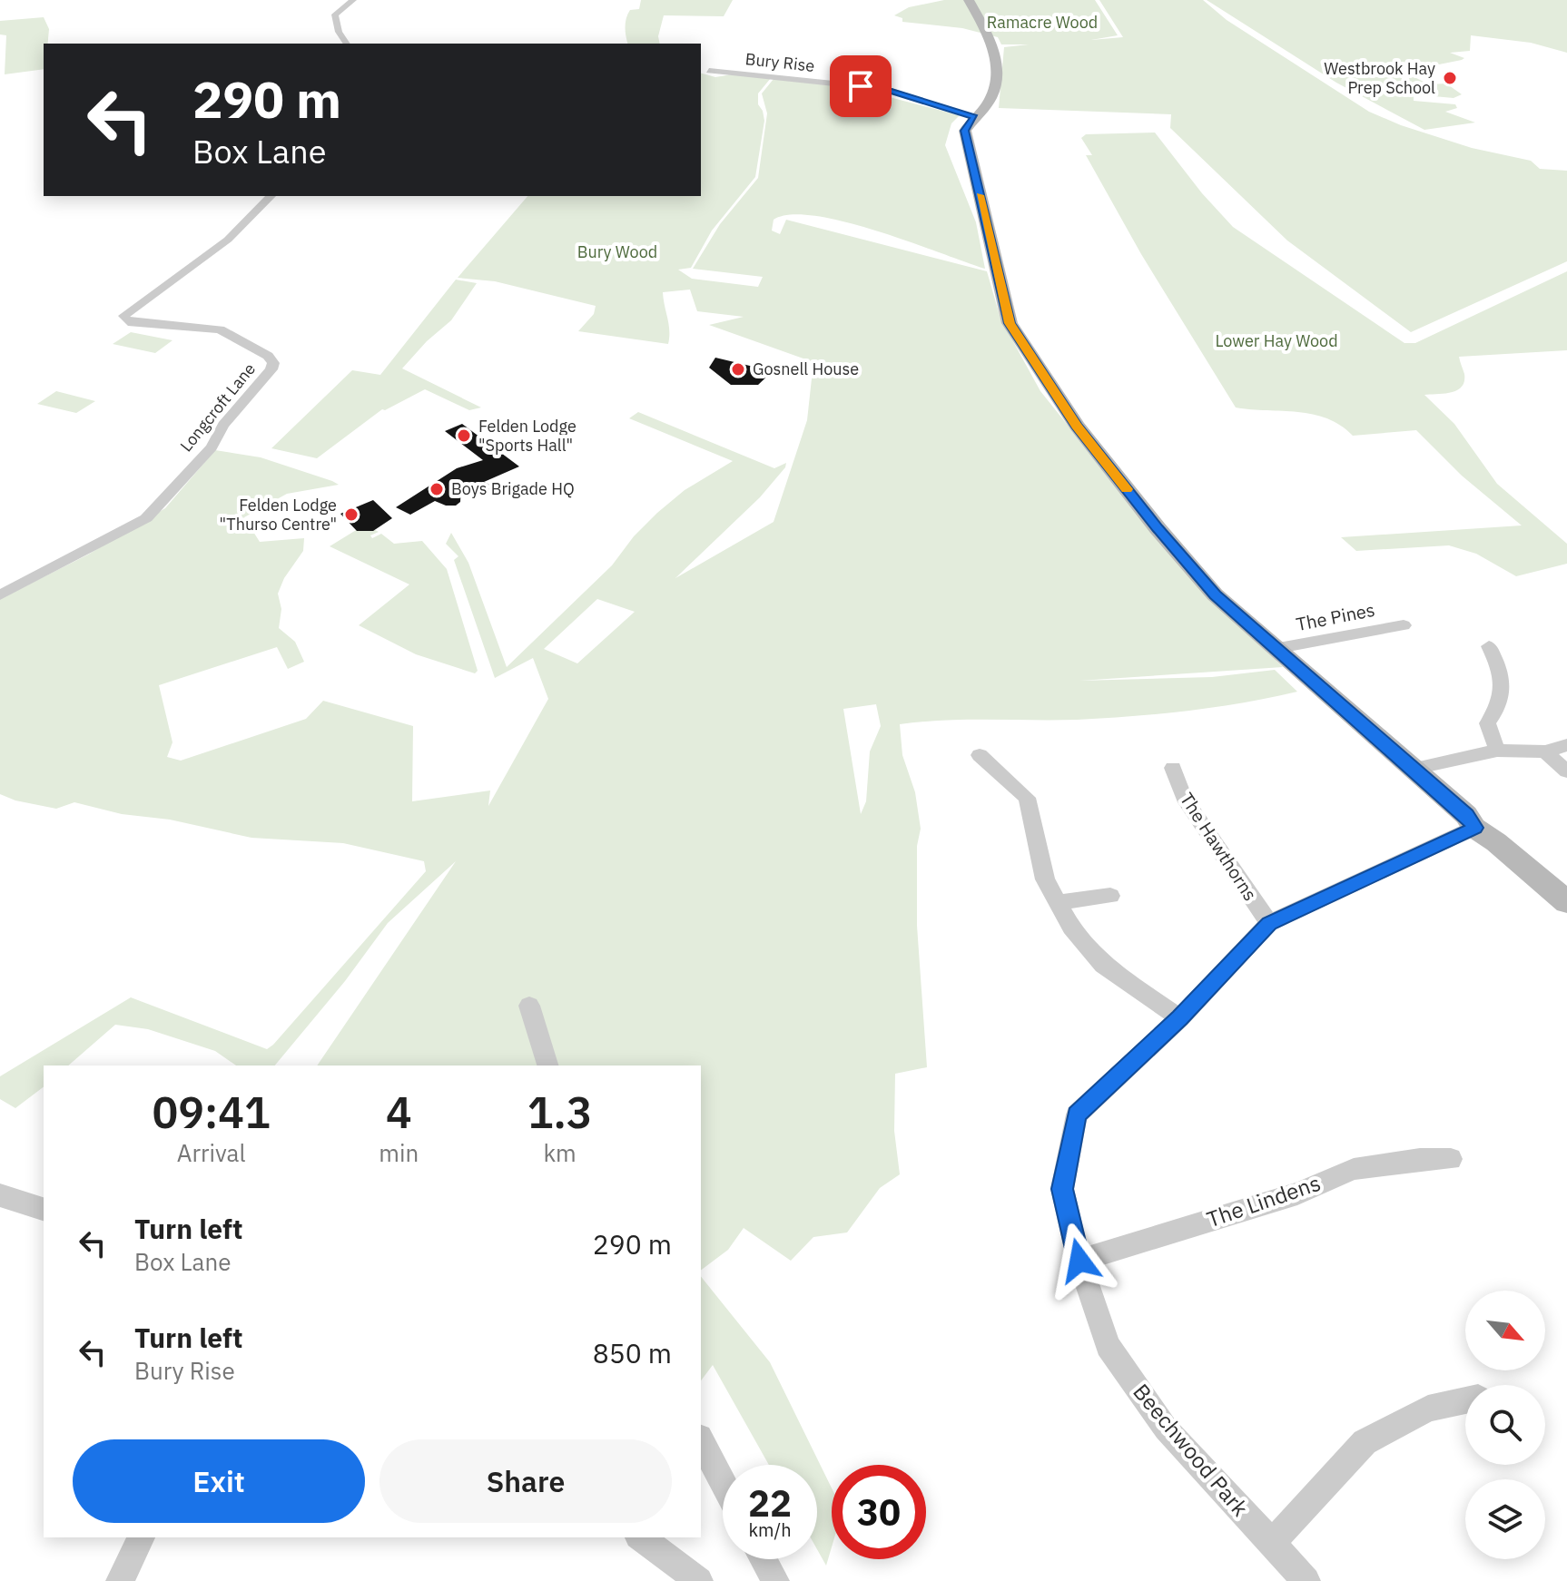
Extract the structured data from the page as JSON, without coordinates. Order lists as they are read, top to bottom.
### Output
{
  "streets": {
    "street": [
      "Bury Rise",
      "Longcroft Lane",
      "The Pines",
      "The Hawthorns",
      "The Lindens",
      "Beechwood Park"
    ]
  },
  "crossings": [
    ["The Hawthorns", "Beechwood Park"],
    ["The Lindens", "Beechwood Park"]
  ],
  "parks": ["Ramacre Wood", "Bury Wood", "Lower Hay Wood"],
  "places": [
    "Westbrook Hay Prep School",
    "Gosnell House",
    "Felden Lodge \"Sports Hall\"",
    "Boys Brigade HQ",
    "Felden Lodge \"Thurso Centre\""
  ],
  "north": "bottom right",
  "page": {
    "turn": ["290 m", "Box Lane"],
    "eta": [
      "09:41",
      "Arrival",
      "4",
      "min",
      "1.3",
      "km"
    ],
    "list": [
      {
        "name": "Turn left",
        "note": "Box Lane",
        "value": "290 m"
      },
      {
        "name": "Turn left",
        "note": "Bury Rise",
        "value": "850 m"
      }
    ],
    "buttons": ["Exit", "Share"],
    "speed": "22 km/h",
    "limit": "30"
  }
}
